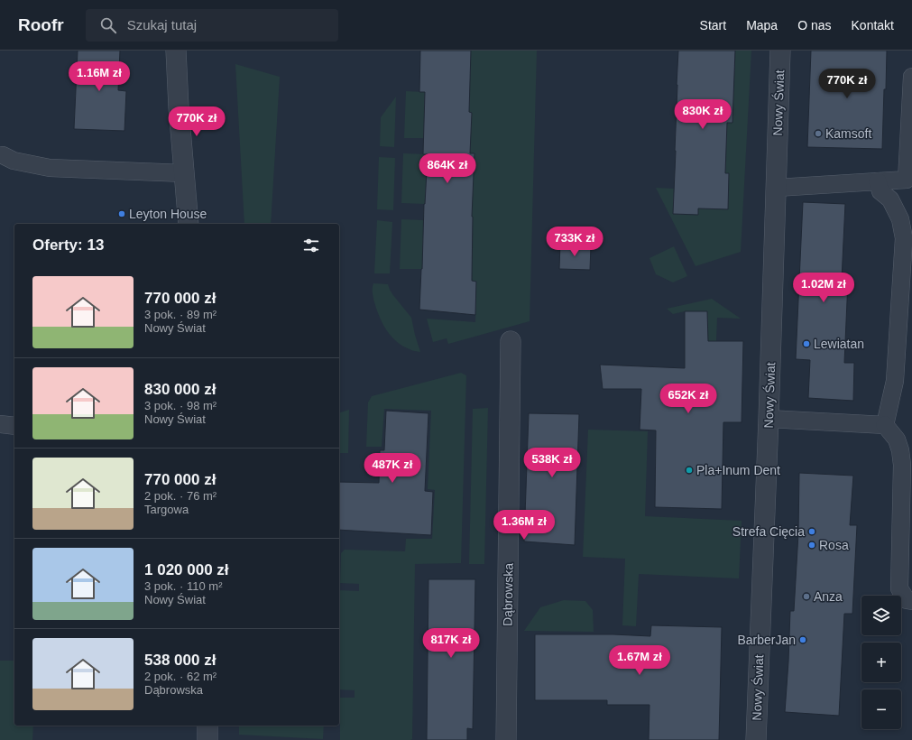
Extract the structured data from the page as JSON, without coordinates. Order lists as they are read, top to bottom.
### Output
{
  "streets": {
    "street": ["Nowy Świat", "Dąbrowska"]
  },
  "places": [
    "Kamsoft",
    "Leyton House",
    "Lewiatan",
    "Pla+Inum Dent",
    "Strefa Cięcia",
    "Rosa",
    "Anza",
    "BarberJan"
  ],
  "page": {
    "header": "Roofr",
    "search": "Szukaj tutaj",
    "nav": [
      "Start",
      "Mapa",
      "O nas",
      "Kontakt"
    ],
    "price": [
      "1.16M zł",
      "770K zł",
      "830K zł",
      "770K zł",
      "864K zł",
      "733K zł",
      "1.02M zł",
      "652K zł",
      "538K zł",
      "487K zł",
      "1.36M zł",
      "817K zł",
      "1.67M zł"
    ],
    "heading": "Oferty: 13",
    "list": [
      {
        "name": "770 000 zł",
        "note": "3 pok. · 89 m² · Nowy Świat"
      },
      {
        "name": "830 000 zł",
        "note": "3 pok. · 98 m² · Nowy Świat"
      },
      {
        "name": "770 000 zł",
        "note": "2 pok. · 76 m² · Targowa"
      },
      {
        "name": "1 020 000 zł",
        "note": "3 pok. · 110 m² · Nowy Świat"
      },
      {
        "name": "538 000 zł",
        "note": "2 pok. · 62 m² · Dąbrowska"
      }
    ],
    "map_buttons": ["+", "−"]
  }
}
